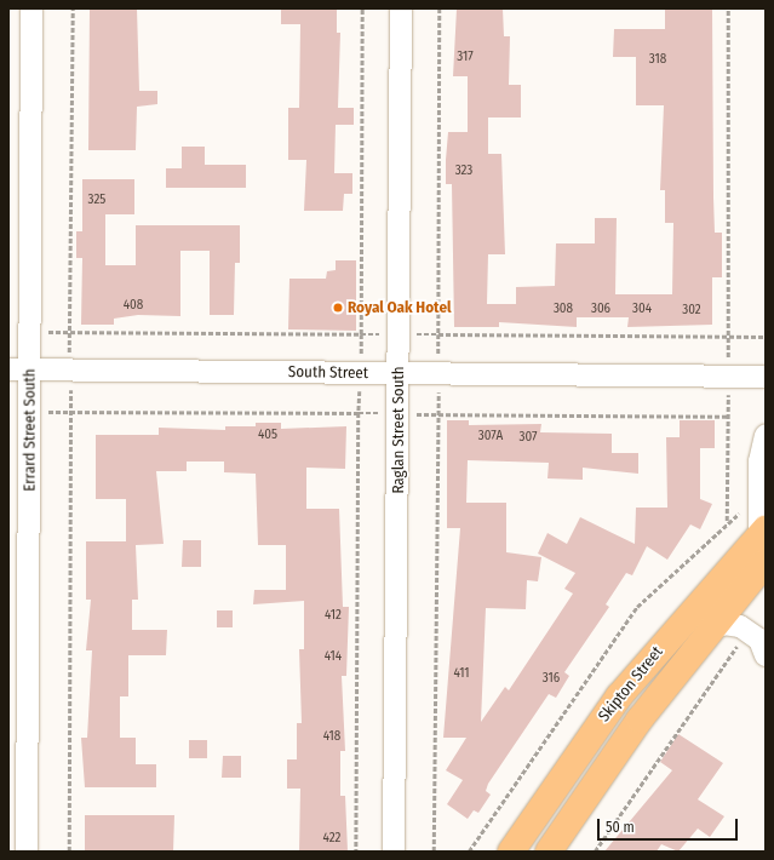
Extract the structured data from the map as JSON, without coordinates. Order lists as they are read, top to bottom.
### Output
{
  "streets": {
    "highway": ["Skipton Street"],
    "street": ["South Street", "Errard Street South", "Raglan Street South"]
  },
  "crossings": [
    ["South Street", "Errard Street South"],
    ["South Street", "Raglan Street South"]
  ],
  "places": ["Royal Oak Hotel"],
  "house_numbers": [
    "317",
    "318",
    "323",
    "325",
    "408",
    "308",
    "306",
    "304",
    "302",
    "405",
    "307A",
    "307",
    "412",
    "414",
    "411",
    "316",
    "418",
    "422"
  ],
  "scale_bar": "50 m"
}
